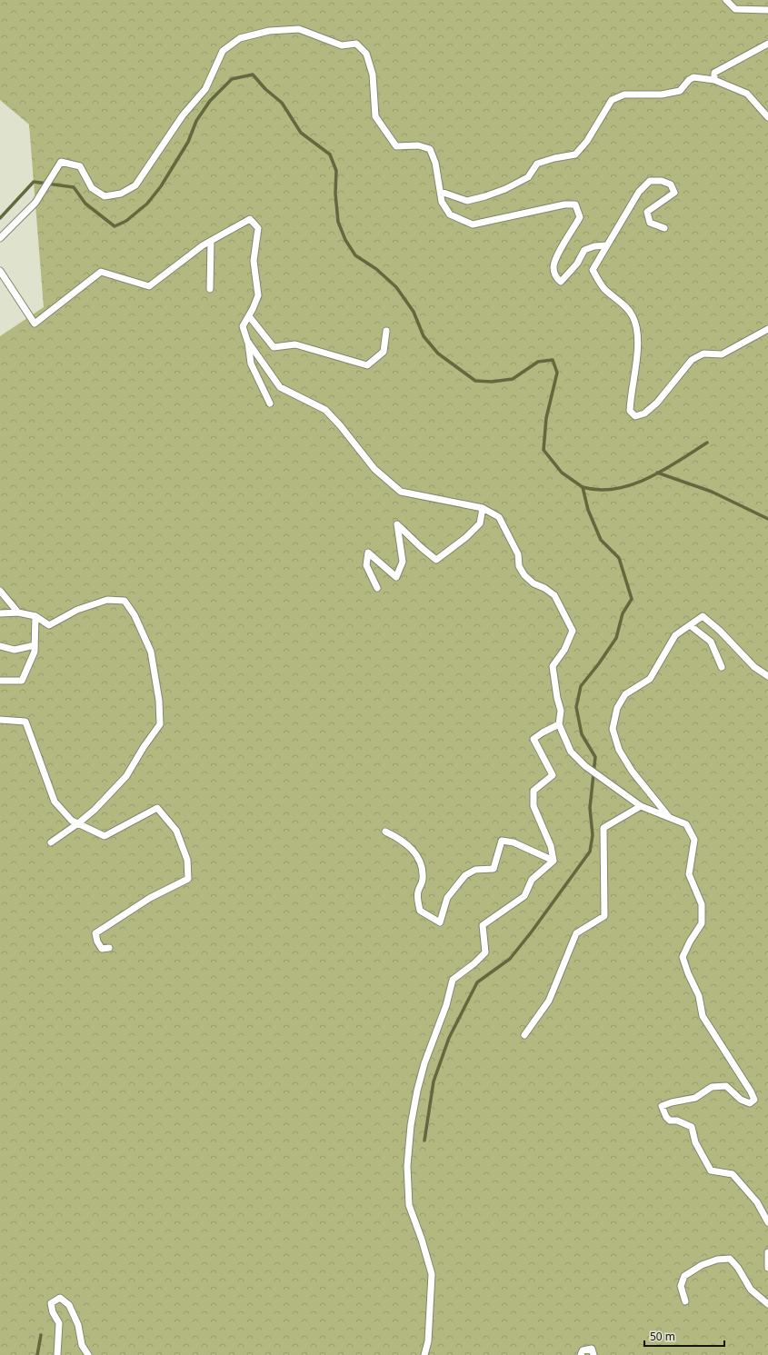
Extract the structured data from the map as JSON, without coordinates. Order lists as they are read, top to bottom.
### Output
{
  "scale_bar": "50 m"
}
